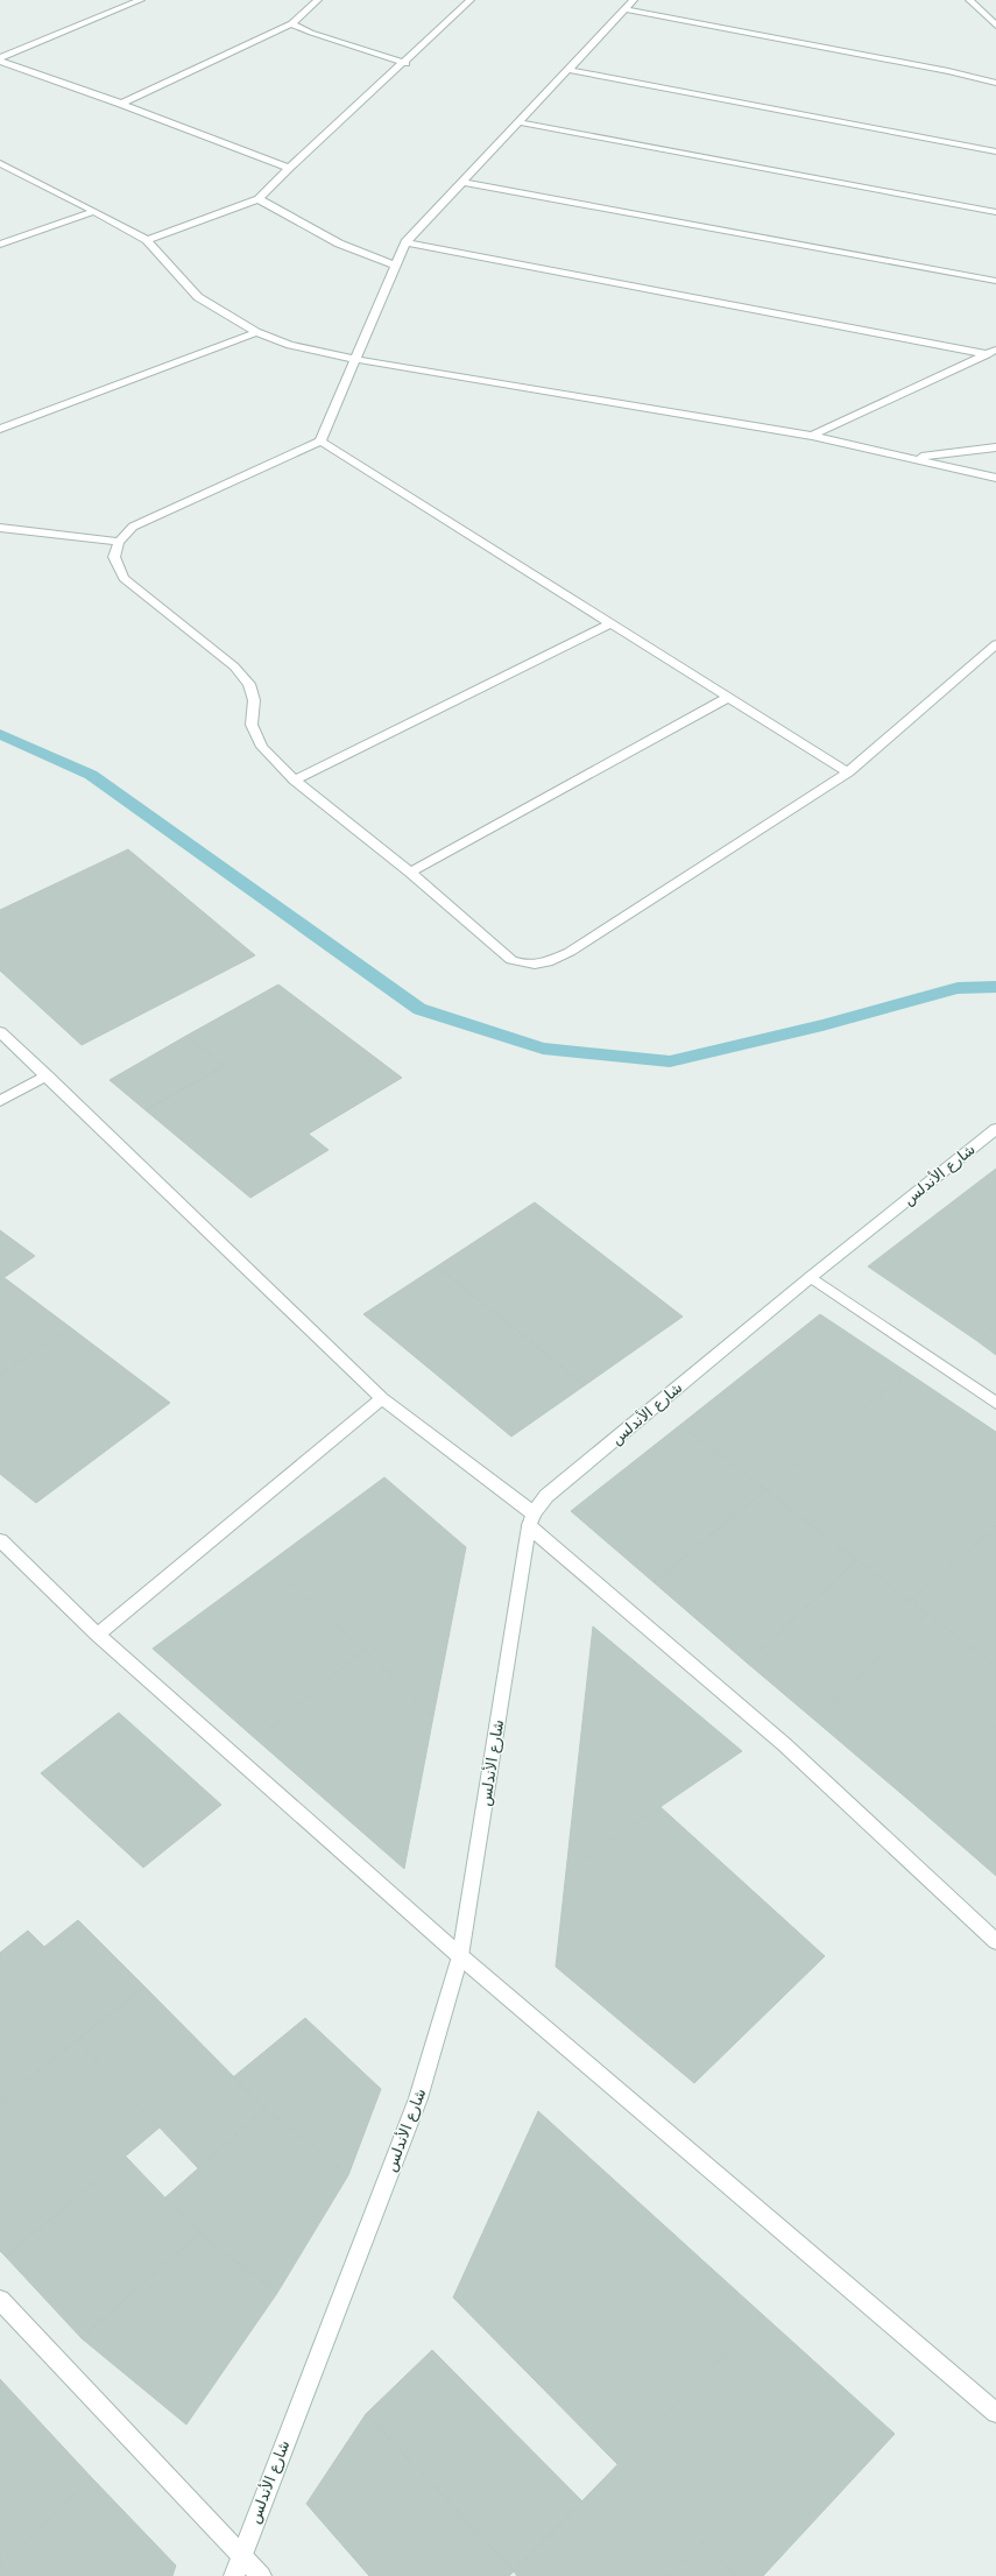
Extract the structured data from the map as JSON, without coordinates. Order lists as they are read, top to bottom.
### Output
{
  "streets": {
    "street": ["شارع الأندلس"]
  }
}
